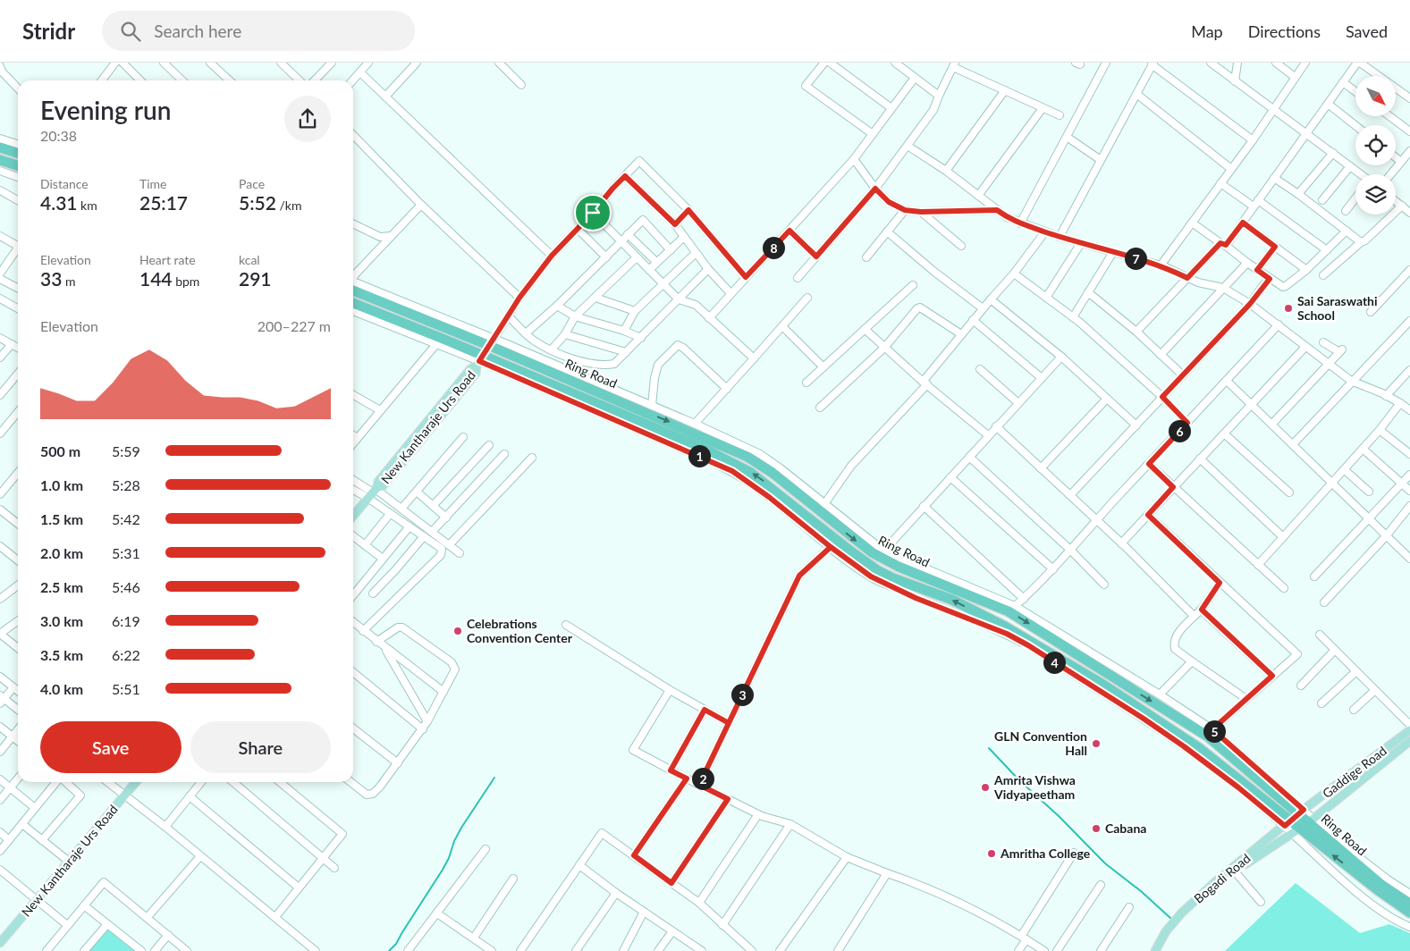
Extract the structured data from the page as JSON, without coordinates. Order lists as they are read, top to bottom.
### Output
{
  "streets": {
    "highway": ["Ring Road"],
    "main road": ["New Kantharaje Urs Road", "Gaddige Road", "Bogadi Road"]
  },
  "crossings": [
    ["Ring Road", "New Kantharaje Urs Road"],
    ["Ring Road", "Gaddige Road"],
    ["Ring Road", "Bogadi Road"],
    ["Gaddige Road", "Bogadi Road"]
  ],
  "places": [
    "Sai Saraswathi School",
    "Celebrations Convention Center",
    "GLN Convention Hall",
    "Amrita Vishwa Vidyapeetham",
    "Cabana",
    "Amritha College"
  ],
  "north": "bottom right",
  "page": {
    "header": "Stridr",
    "search": "Search here",
    "nav": ["Map", "Directions", "Saved"],
    "heading": ["Evening run", "20:38"],
    "stats": [
      ["Distance", "4.31 km"],
      ["Time", "25:17"],
      ["Pace", "5:52 /km"],
      ["Elevation", "33 m"],
      ["Heart rate", "144 bpm"],
      ["kcal", "291"]
    ],
    "pins": [
      "8",
      "7",
      "6",
      "1",
      "4",
      "3",
      "5",
      "2"
    ],
    "chart": ["Elevation", "200–227 m"],
    "list": [
      {
        "name": "500 m",
        "note": "5:59"
      },
      {
        "name": "1.0 km",
        "note": "5:28"
      },
      {
        "name": "1.5 km",
        "note": "5:42"
      },
      {
        "name": "2.0 km",
        "note": "5:31"
      },
      {
        "name": "2.5 km",
        "note": "5:46"
      },
      {
        "name": "3.0 km",
        "note": "6:19"
      },
      {
        "name": "3.5 km",
        "note": "6:22"
      },
      {
        "name": "4.0 km",
        "note": "5:51"
      }
    ],
    "buttons": ["Save", "Share"]
  }
}
